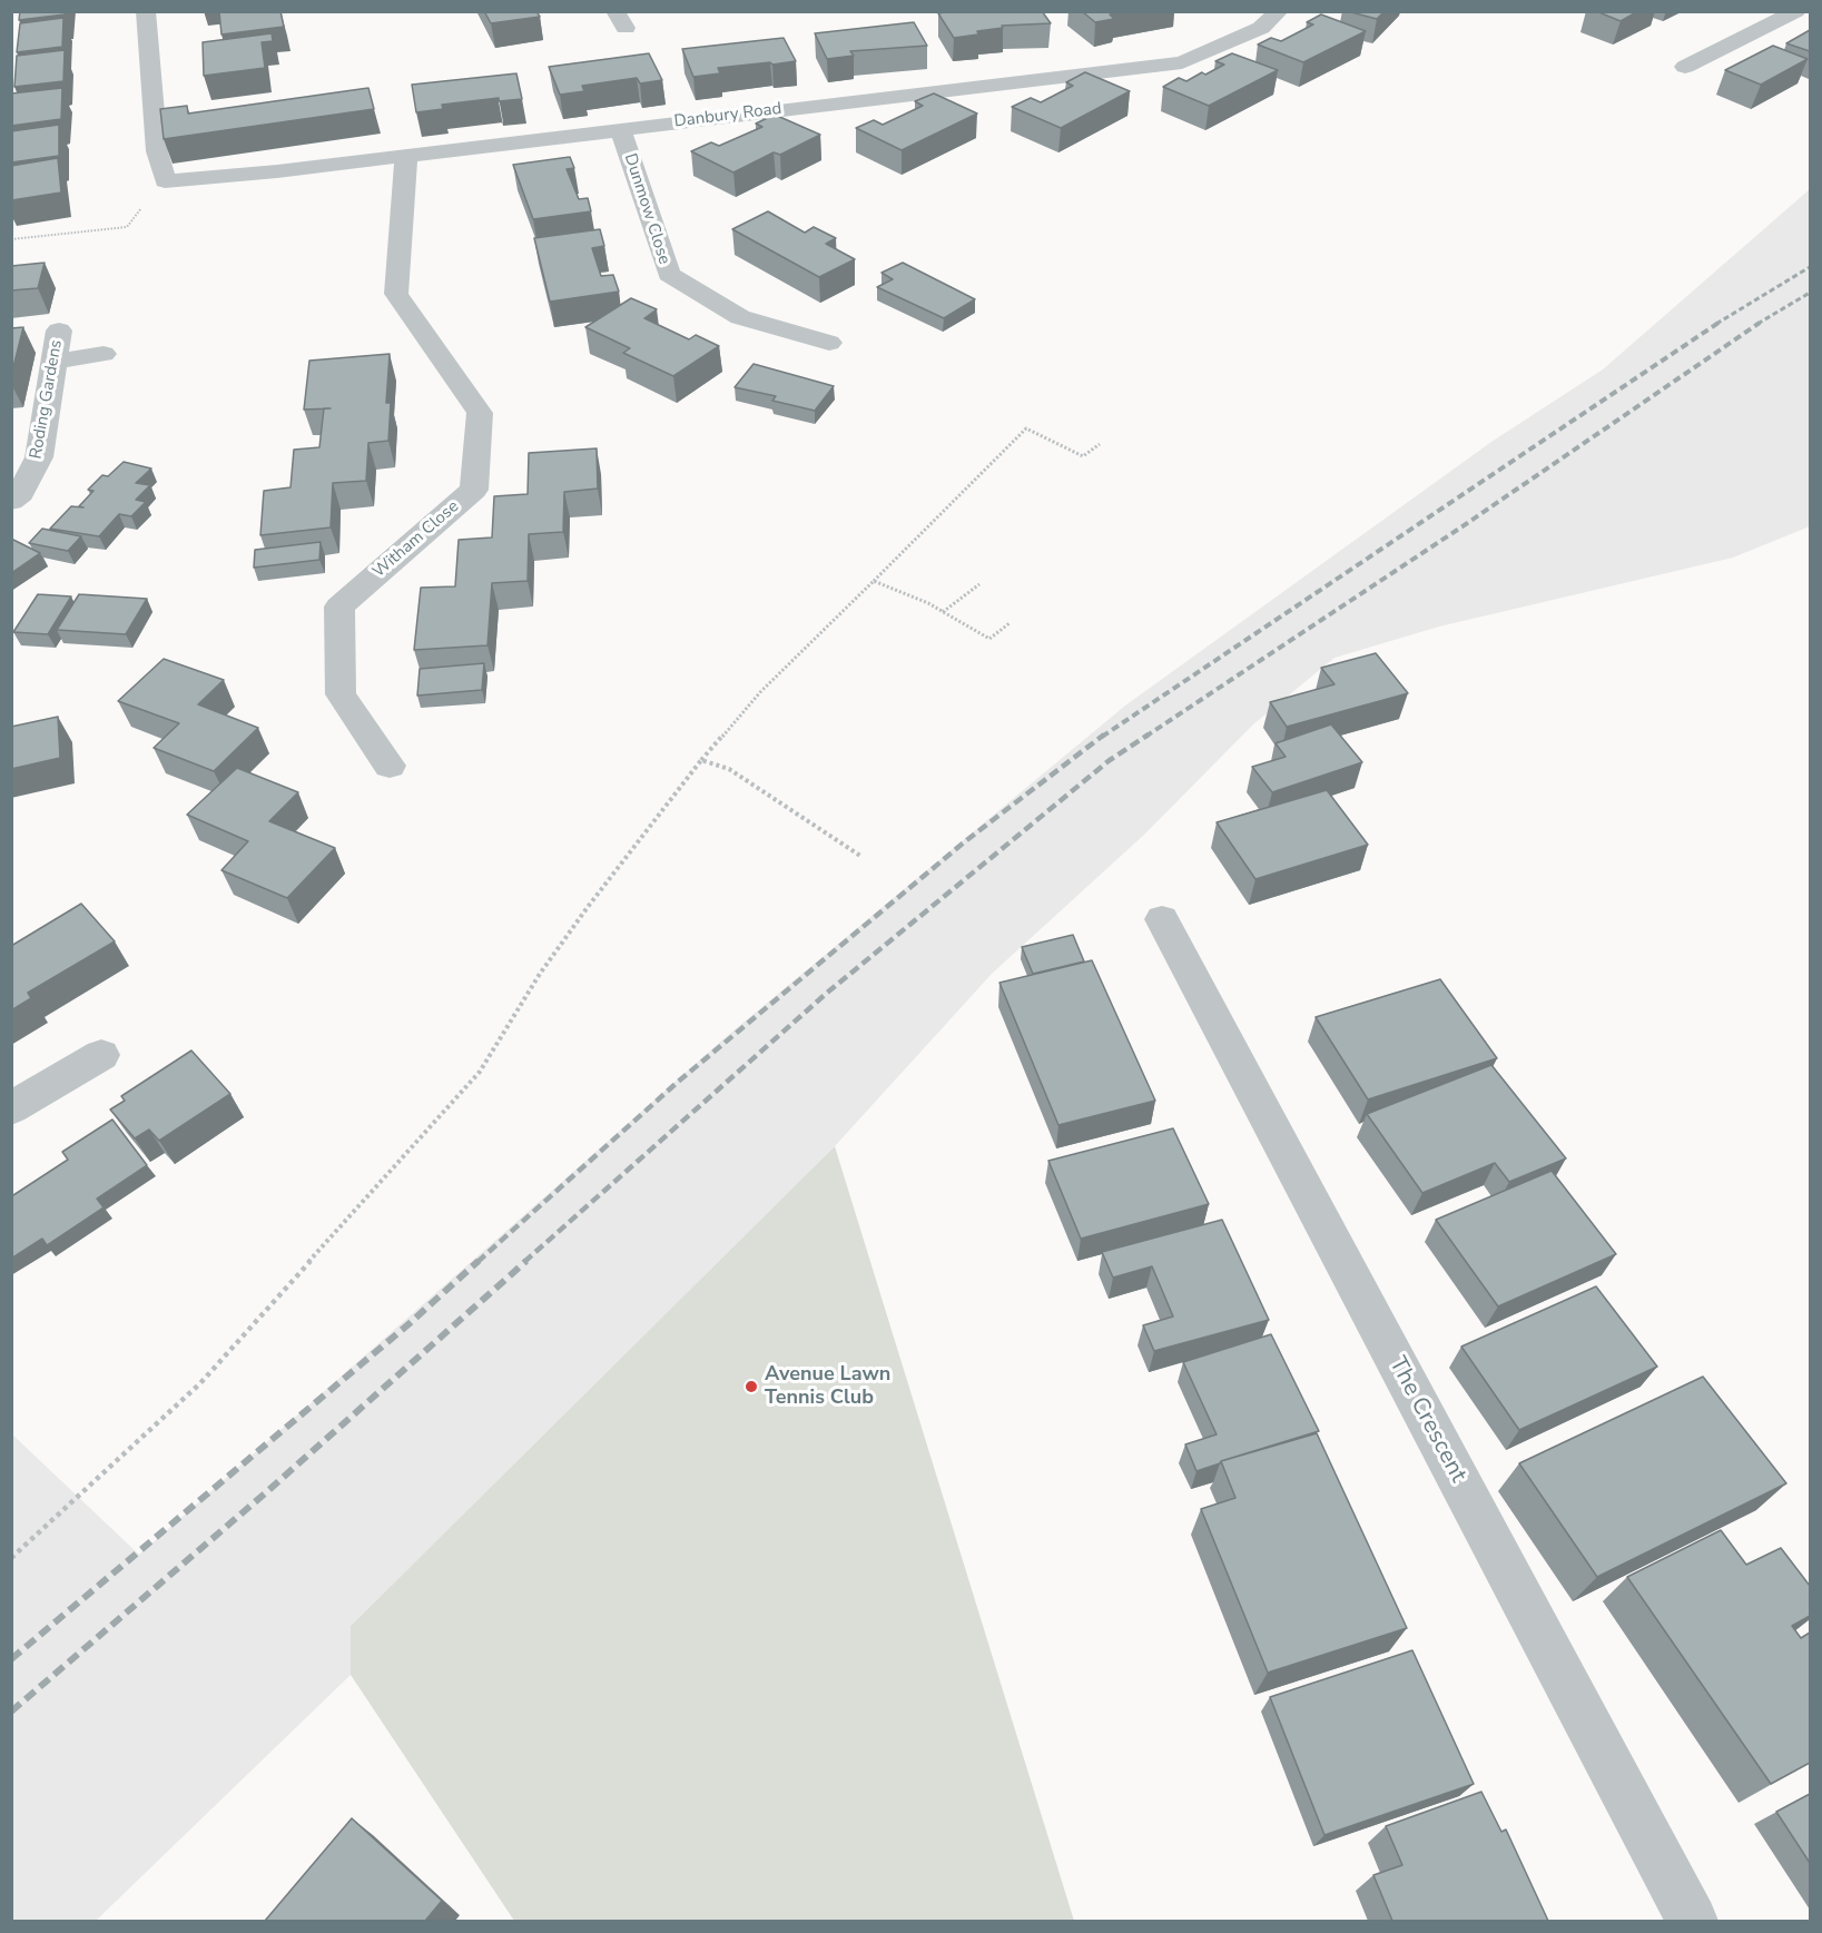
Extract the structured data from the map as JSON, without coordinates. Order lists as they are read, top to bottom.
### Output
{
  "streets": {
    "street": [
      "Danbury Road",
      "Dunmow Close",
      "Roding Gardens",
      "Witham Close",
      "The Crescent"
    ]
  },
  "crossings": [
    ["Danbury Road", "Dunmow Close"],
    ["Danbury Road", "Witham Close"]
  ],
  "places": ["Avenue Lawn Tennis Club"]
}
